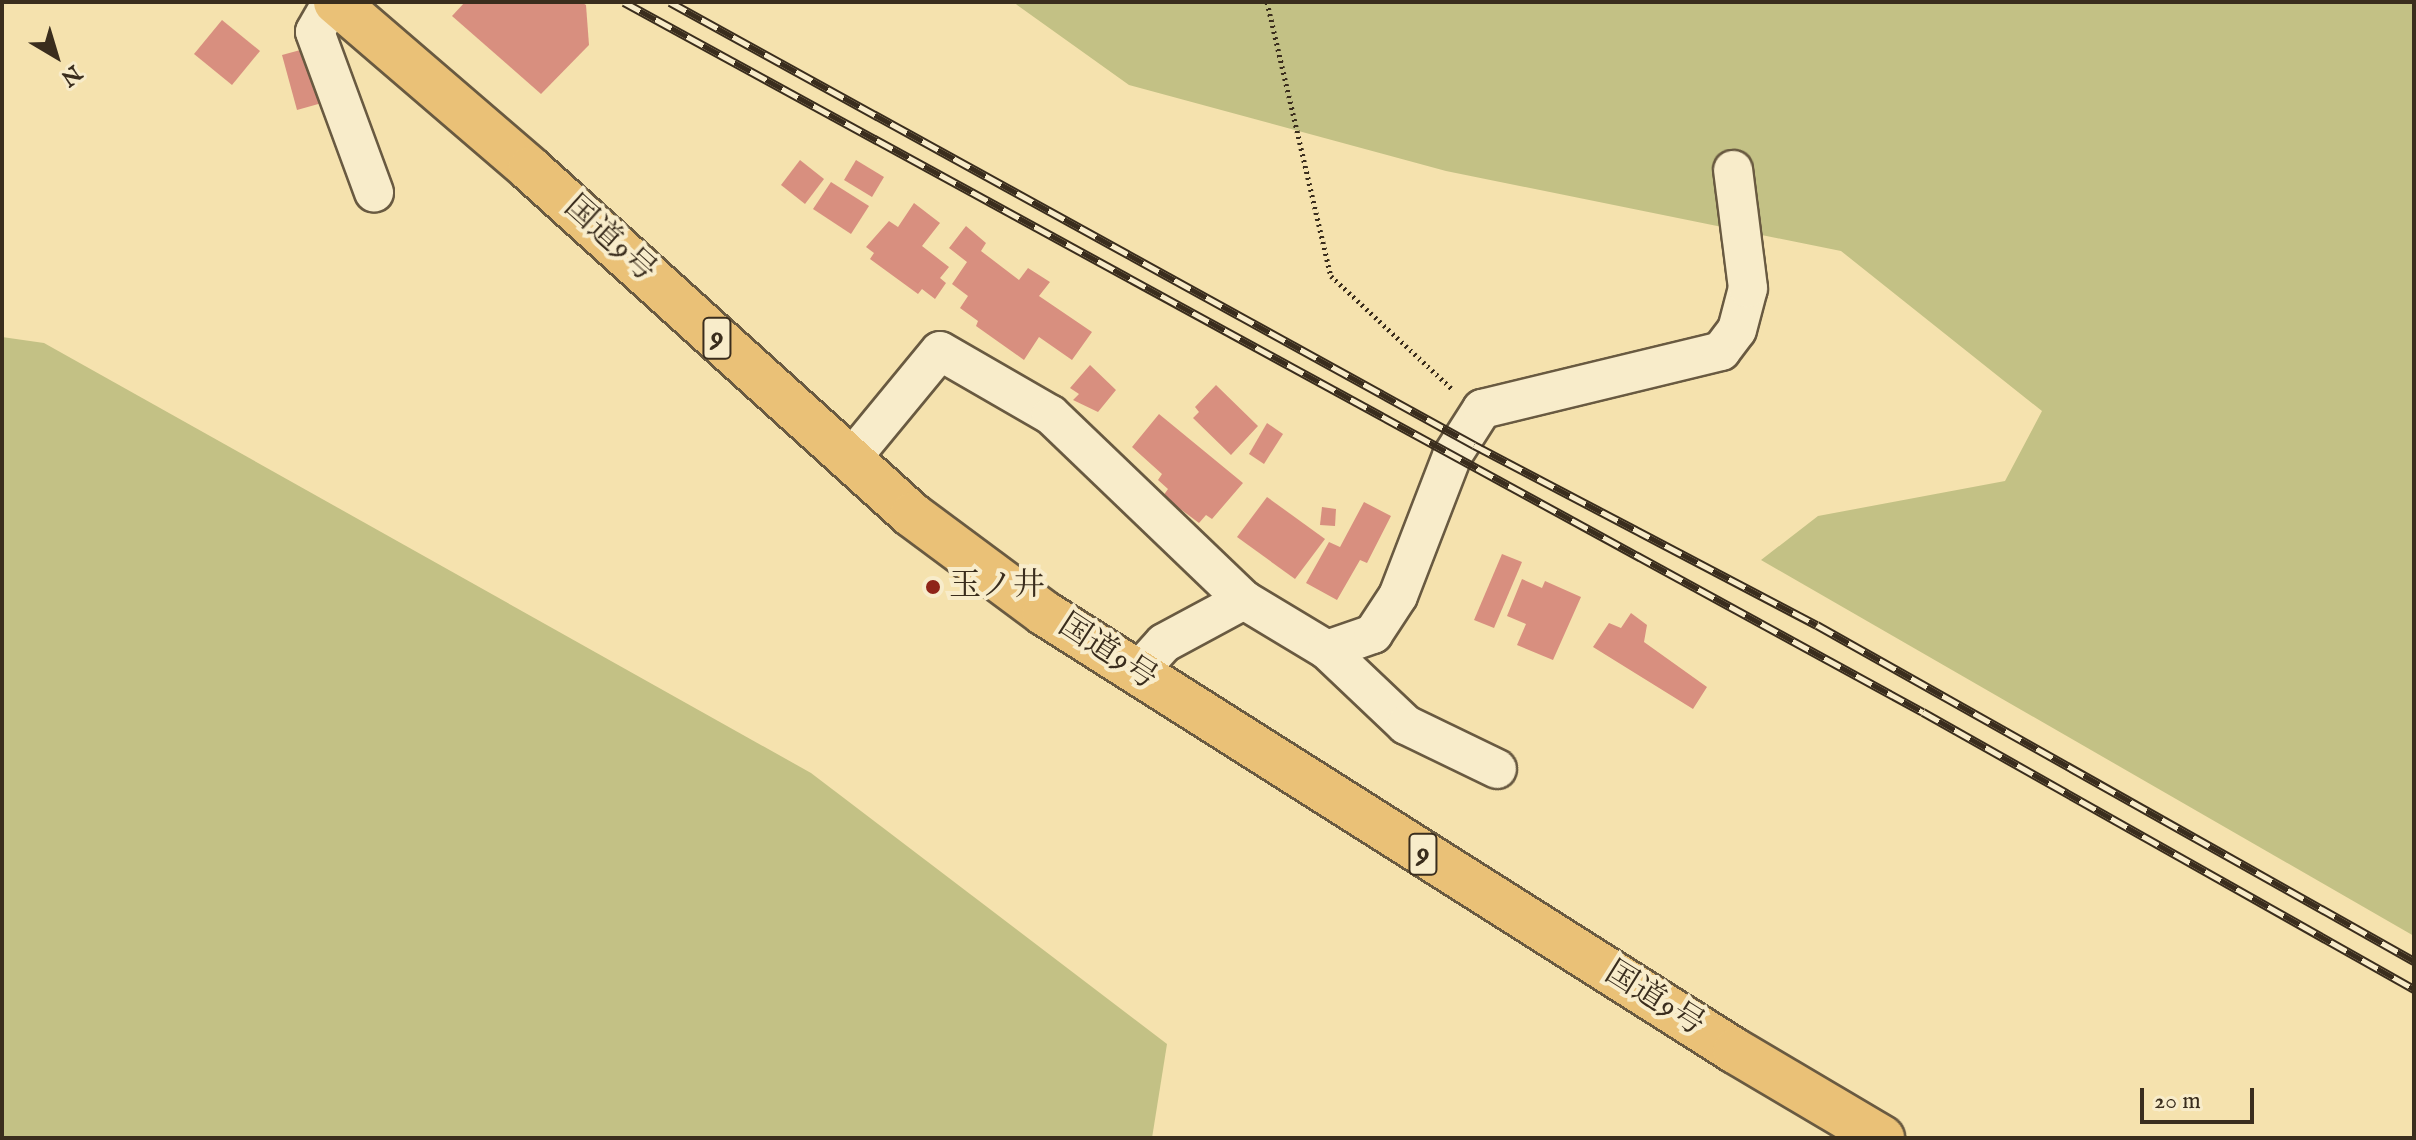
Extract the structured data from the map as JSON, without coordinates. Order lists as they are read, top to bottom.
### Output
{
  "streets": {
    "highway": ["国道9号", "9"]
  },
  "places": ["玉ノ井"],
  "scale_bar": "20 m",
  "north": "bottom right"
}
